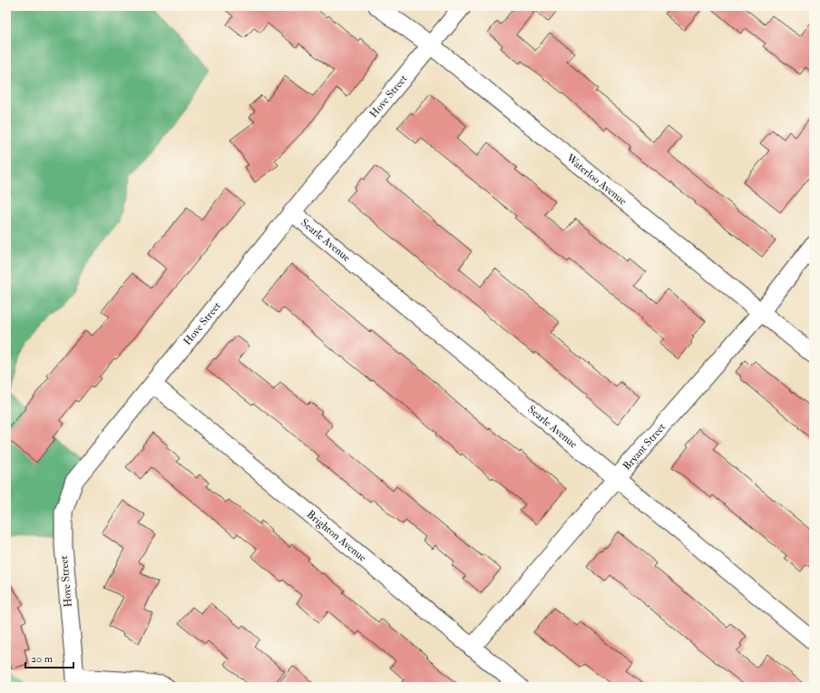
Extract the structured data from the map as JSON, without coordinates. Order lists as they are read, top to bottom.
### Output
{
  "streets": {
    "street": [
      "Hove Street",
      "Waterloo Avenue",
      "Searle Avenue",
      "Bryant Street",
      "Brighton Avenue"
    ]
  },
  "crossings": [
    ["Hove Street", "Waterloo Avenue"],
    ["Hove Street", "Searle Avenue"],
    ["Hove Street", "Brighton Avenue"],
    ["Waterloo Avenue", "Bryant Street"],
    ["Searle Avenue", "Bryant Street"],
    ["Bryant Street", "Brighton Avenue"]
  ],
  "scale_bar": "20 m"
}
